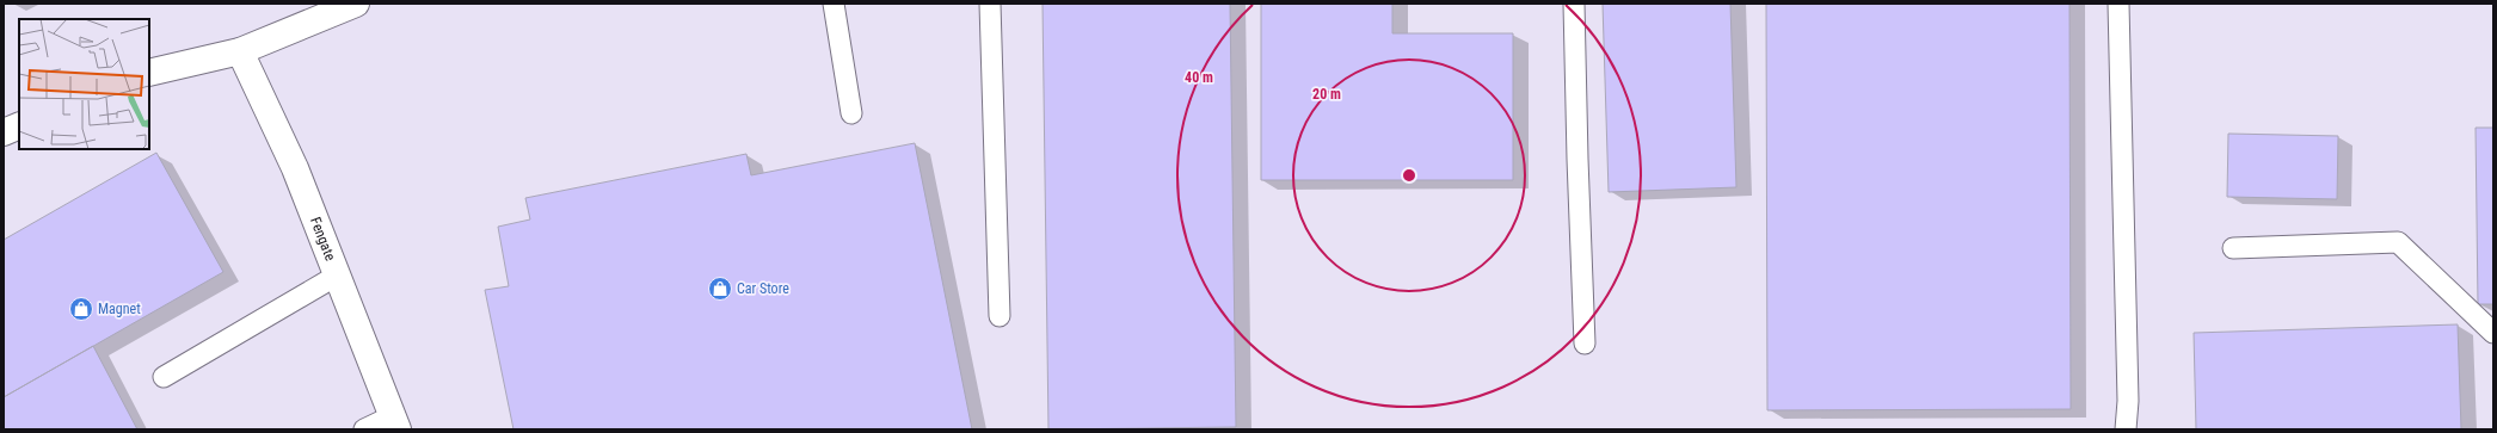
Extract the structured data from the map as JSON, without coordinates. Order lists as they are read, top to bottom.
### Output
{
  "streets": {
    "street": ["Fengate"]
  },
  "places": {
    "shop": ["Car Store", "Magnet"]
  },
  "rings": ["40 m", "20 m"]
}
